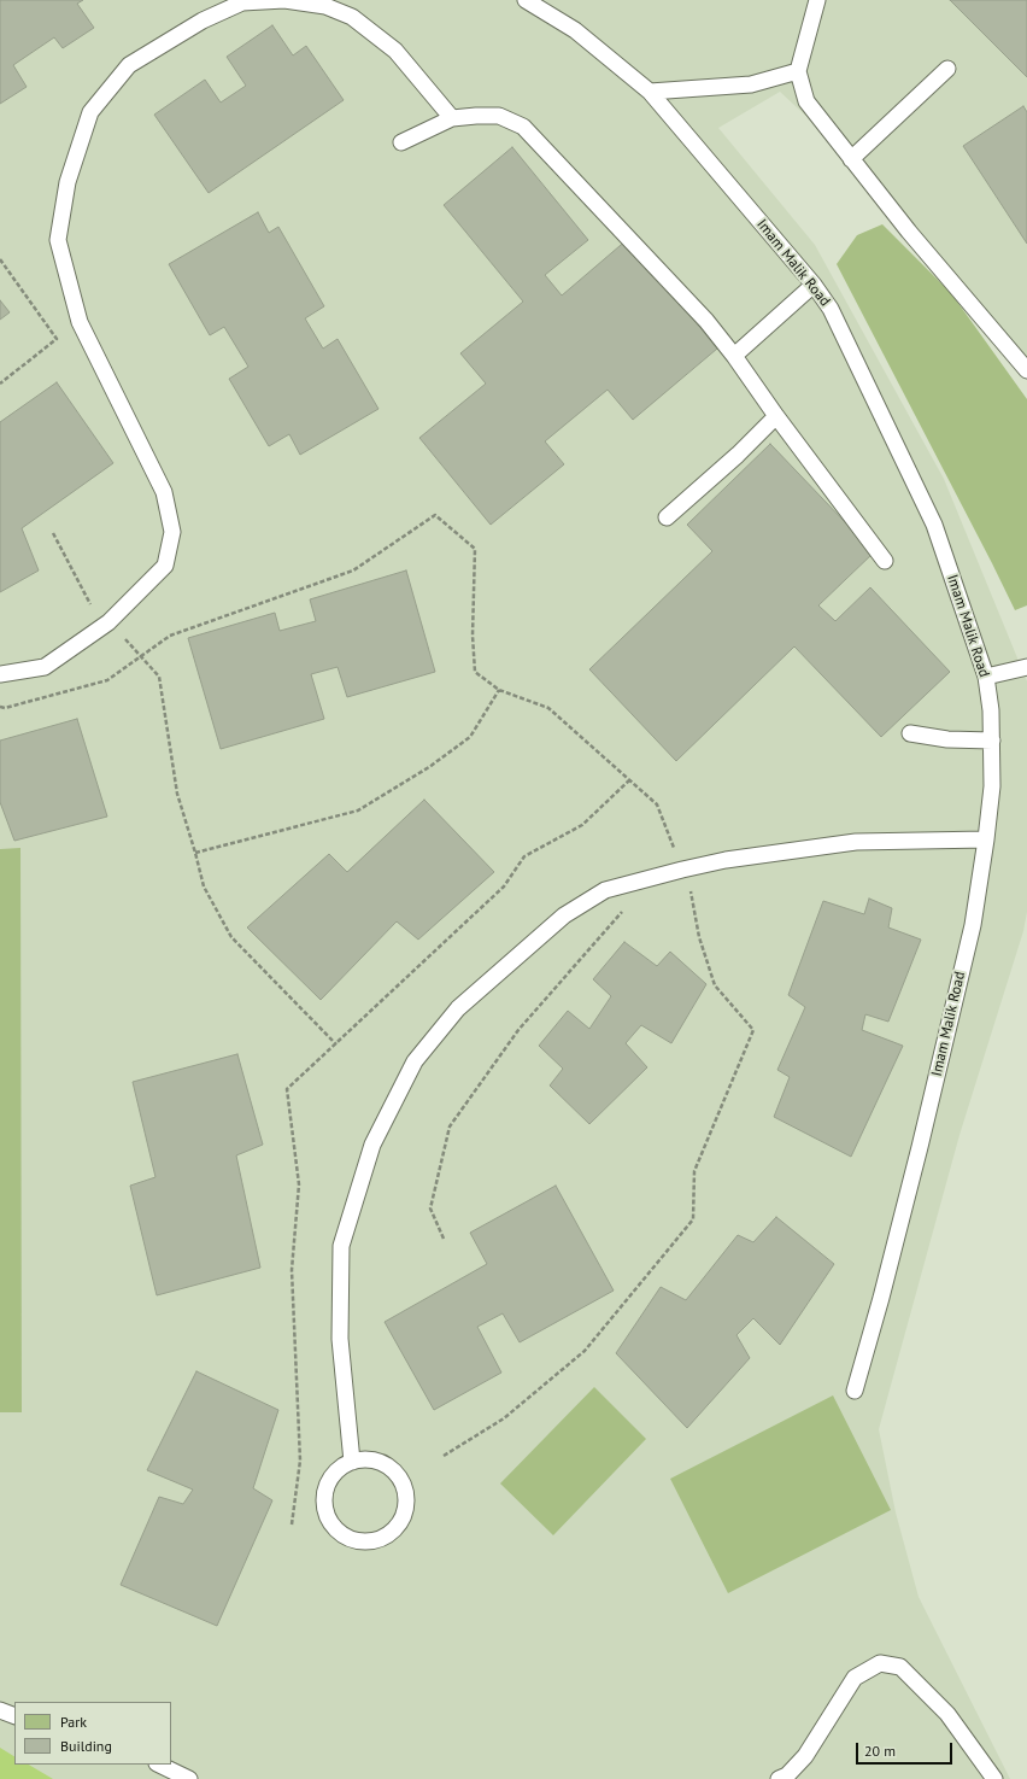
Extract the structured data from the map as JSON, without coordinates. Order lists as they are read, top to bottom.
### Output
{
  "streets": {
    "lane": ["Imam Malik Road"]
  },
  "legend": ["Park", "Building"],
  "scale_bar": "20 m"
}
